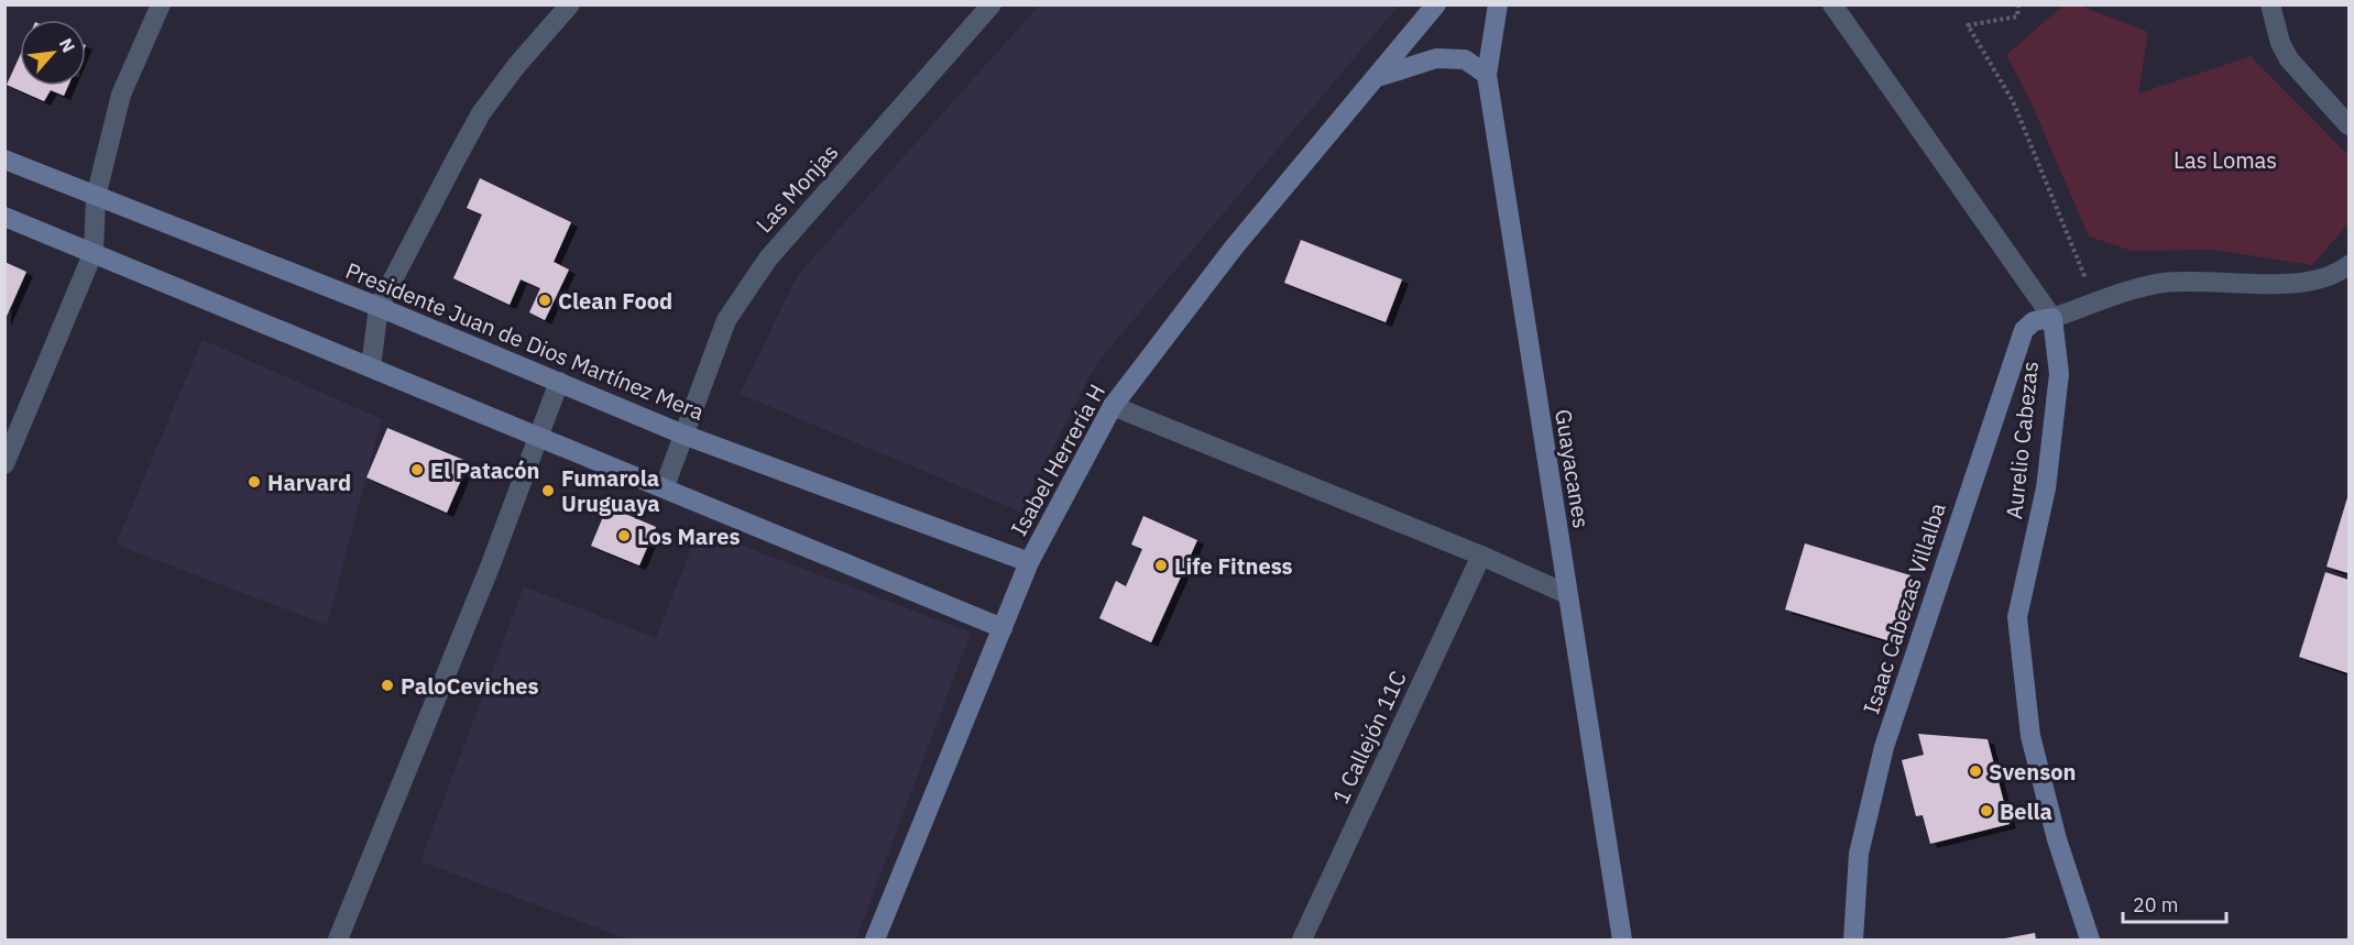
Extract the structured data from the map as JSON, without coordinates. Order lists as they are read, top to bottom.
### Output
{
  "streets": {
    "street": [
      "Las Monjas",
      "Presidente Juan de Dios Martínez Mera",
      "Aurelio Cabezas",
      "Isabel Herrería H",
      "Guayacanes",
      "Isaac Cabezas Villalba",
      "1 Callejón 11C"
    ]
  },
  "crossings": [
    ["Las Monjas", "Presidente Juan de Dios Martínez Mera"],
    ["Presidente Juan de Dios Martínez Mera", "Isabel Herrería H"],
    ["Aurelio Cabezas", "Isaac Cabezas Villalba"]
  ],
  "parks": ["Las Lomas"],
  "places": [
    "Clean Food",
    "El Patacón",
    "Harvard",
    "Fumarola Uruguaya",
    "Los Mares",
    "Life Fitness",
    "PaloCeviches",
    "Svenson",
    "Bella"
  ],
  "scale_bar": "20 m",
  "north": "top right"
}
